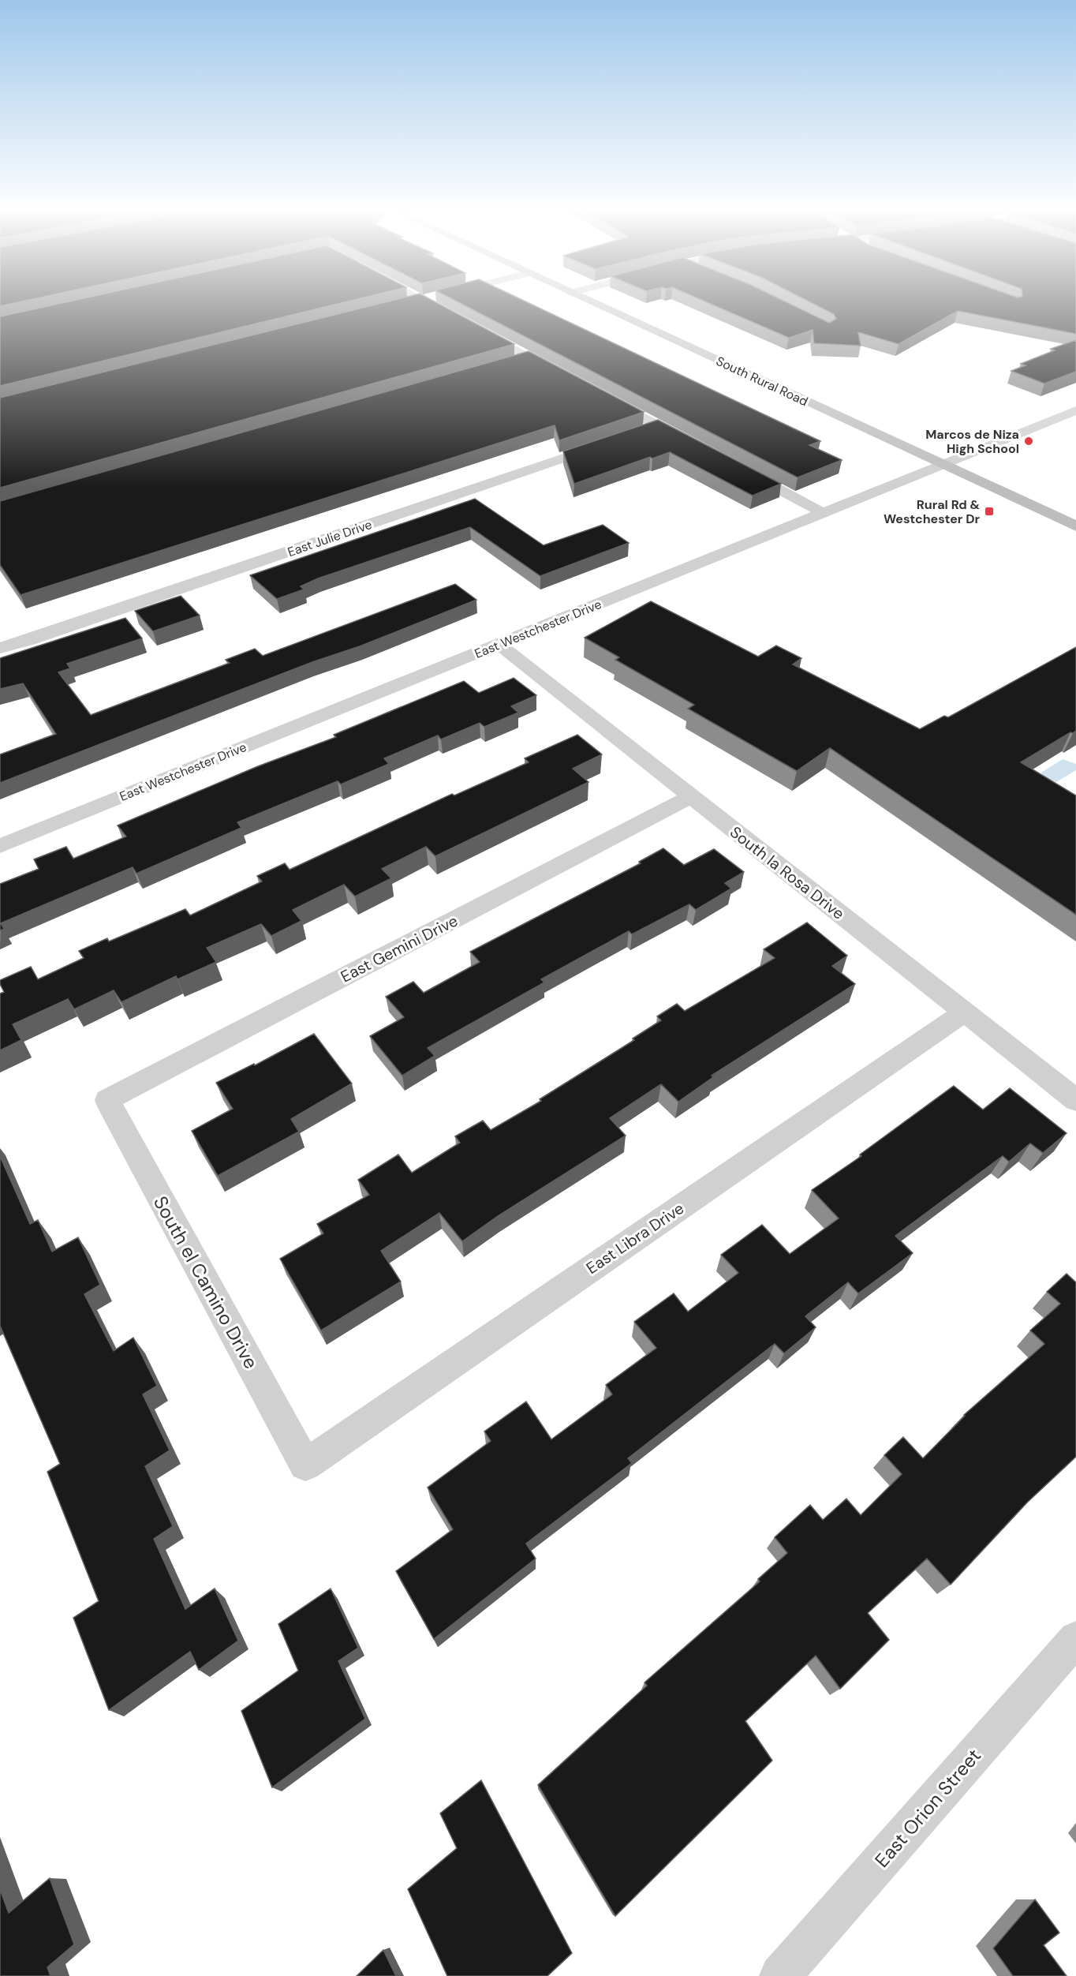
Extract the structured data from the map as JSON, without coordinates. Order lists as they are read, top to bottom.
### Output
{
  "streets": {
    "main road": ["South Rural Road"],
    "street": [
      "East Julie Drive",
      "East Westchester Drive",
      "South la Rosa Drive",
      "East Gemini Drive",
      "East Libra Drive",
      "South el Camino Drive",
      "East Orion Street"
    ]
  },
  "crossings": [
    ["South Rural Road", "East Westchester Drive"],
    ["East Westchester Drive", "South la Rosa Drive"],
    ["South la Rosa Drive", "East Gemini Drive"],
    ["South la Rosa Drive", "East Libra Drive"],
    ["East Gemini Drive", "South el Camino Drive"],
    ["East Libra Drive", "South el Camino Drive"]
  ],
  "places": {
    "other": ["Marcos de Niza High School"],
    "transit": ["Rural Rd & Westchester Dr"]
  }
}
